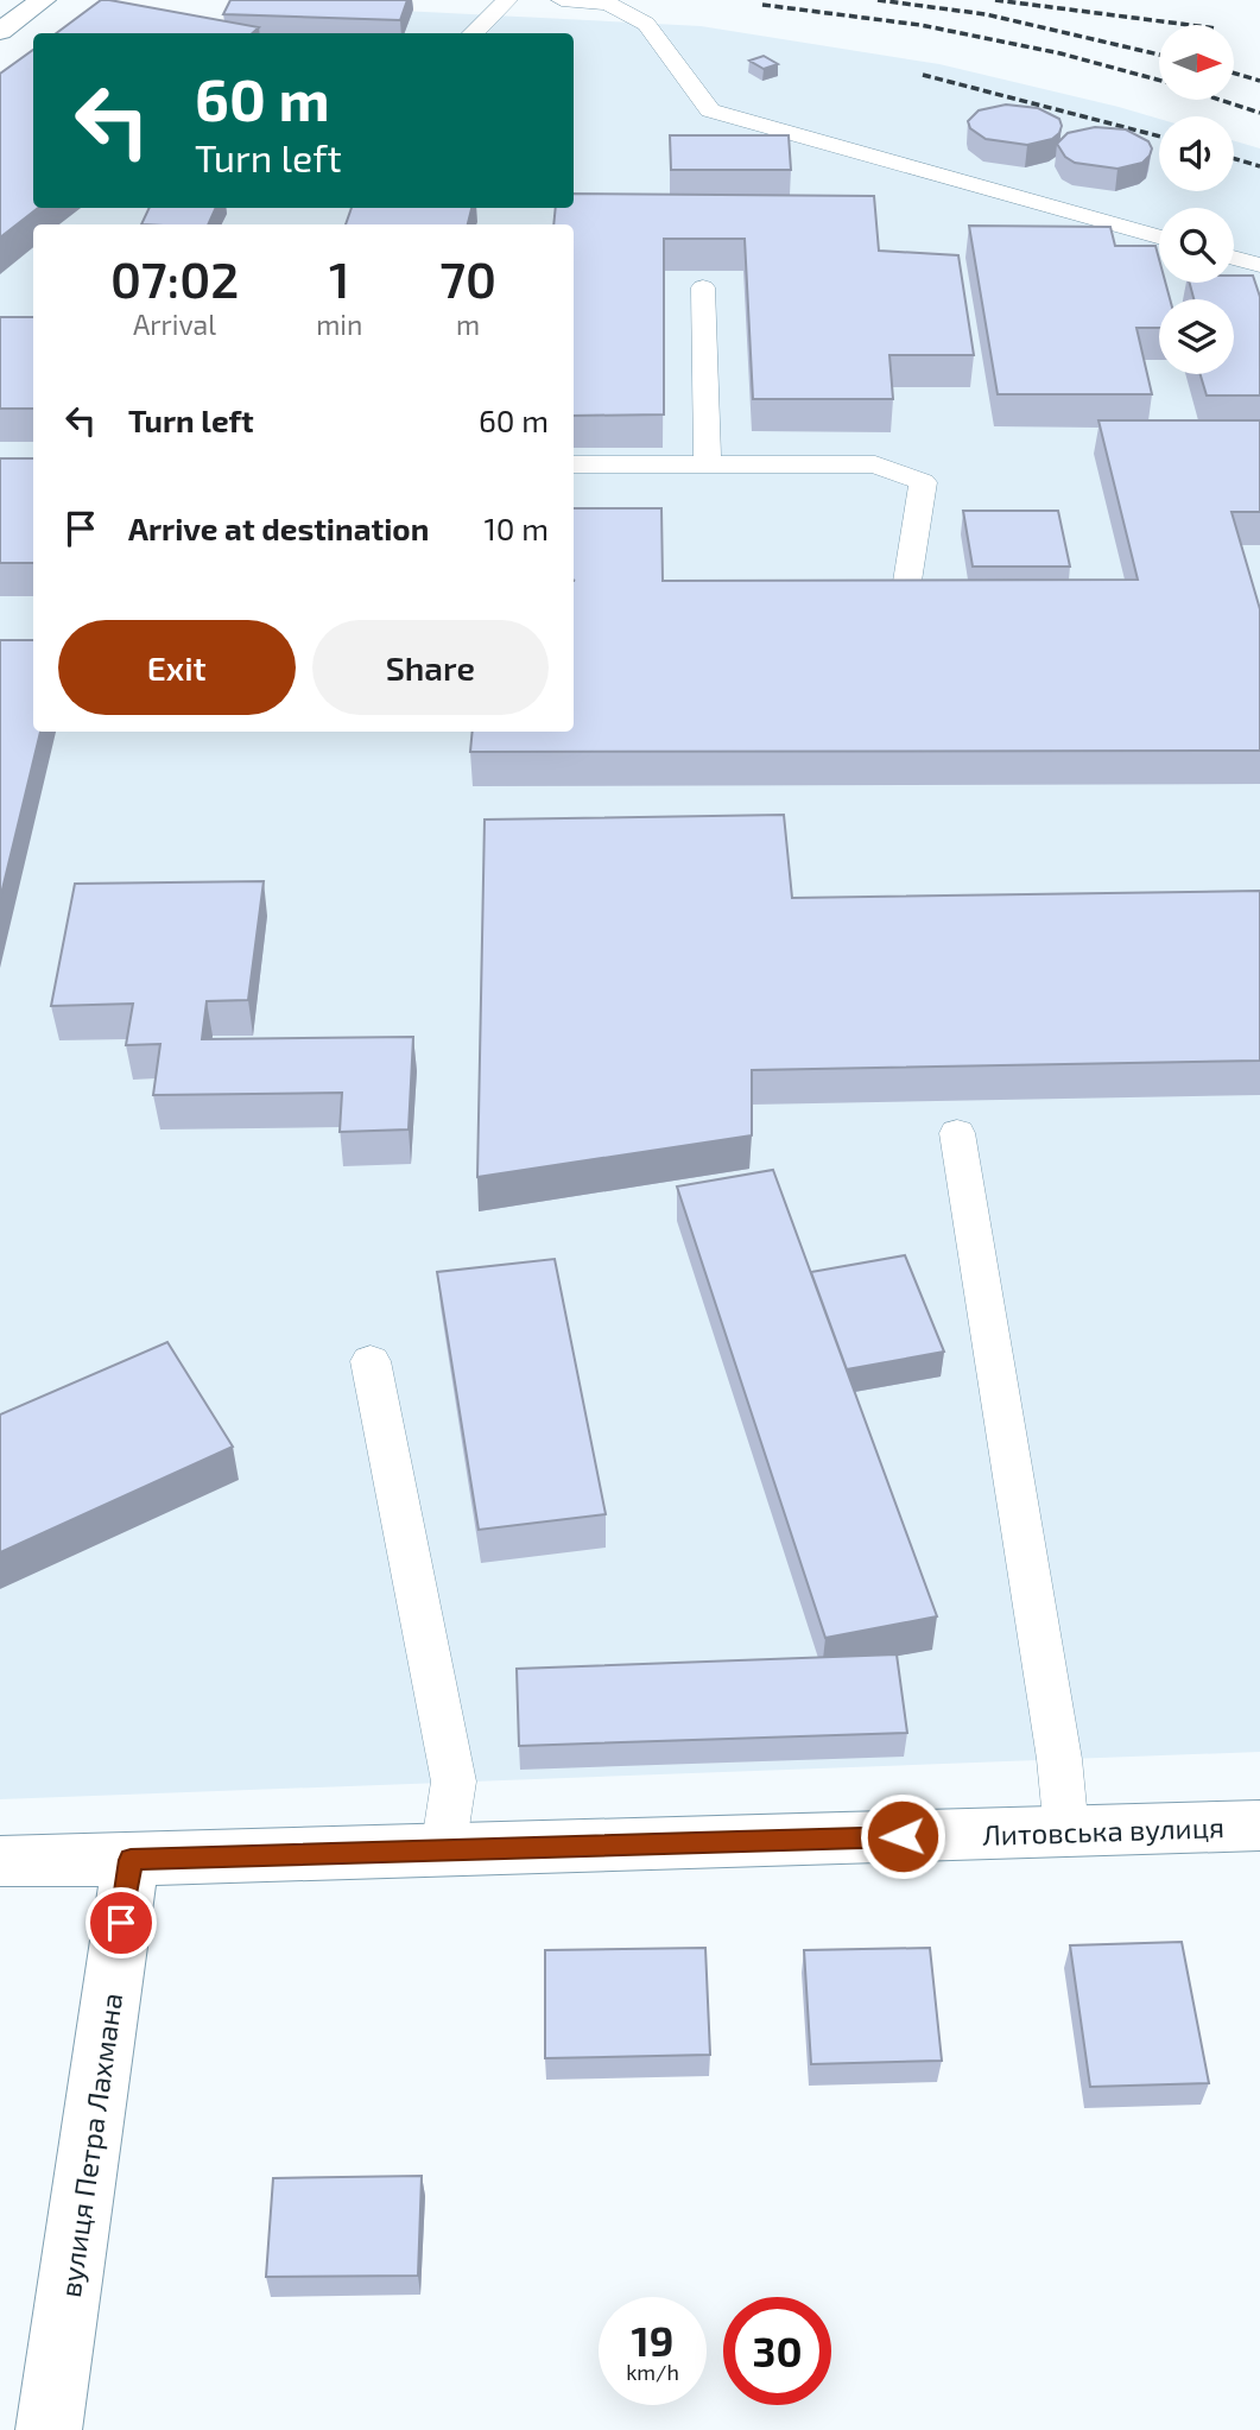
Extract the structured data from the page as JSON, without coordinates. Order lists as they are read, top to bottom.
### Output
{
  "streets": {
    "street": ["Литовська вулиця", "вулиця Петра Лахмана"]
  },
  "crossings": [
    ["Литовська вулиця", "вулиця Петра Лахмана"]
  ],
  "north": "right",
  "page": {
    "turn": ["60 m", "Turn left"],
    "eta": [
      "07:02",
      "Arrival",
      "1",
      "min",
      "70",
      "m"
    ],
    "list": [
      {
        "name": "Turn left",
        "value": "60 m"
      },
      {
        "name": "Arrive at destination",
        "value": "10 m"
      }
    ],
    "buttons": ["Exit", "Share"],
    "speed": "19 km/h",
    "limit": "30"
  }
}
